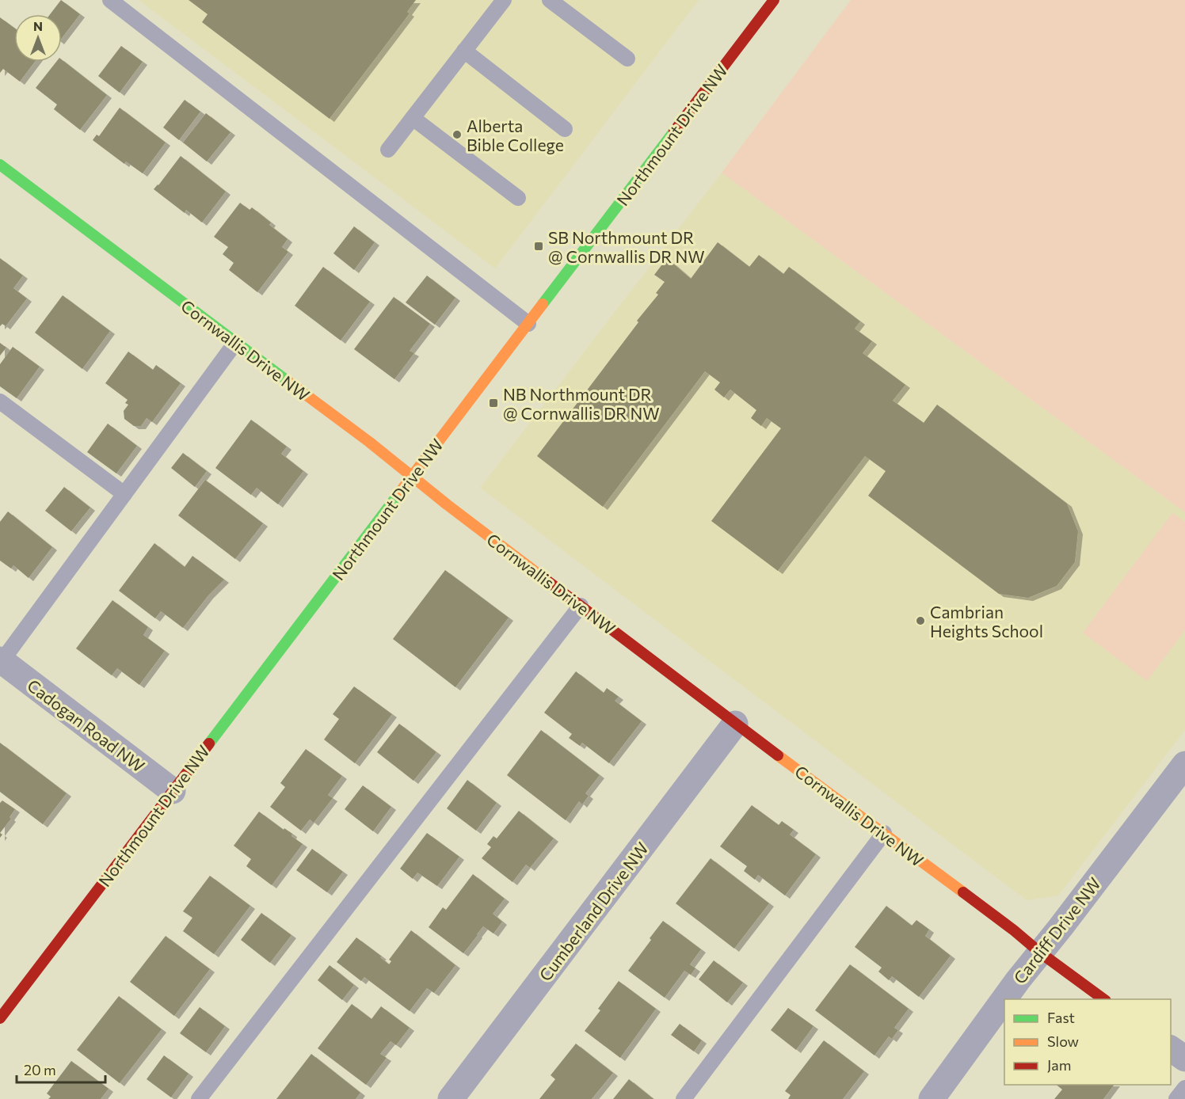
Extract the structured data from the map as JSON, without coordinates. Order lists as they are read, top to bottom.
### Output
{
  "streets": {
    "street": [
      "Northmount Drive NW",
      "Cornwallis Drive NW",
      "Cadogan Road NW",
      "Cumberland Drive NW",
      "Cardiff Drive NW"
    ]
  },
  "crossings": [
    ["Northmount Drive NW", "Cornwallis Drive NW"],
    ["Northmount Drive NW", "Cadogan Road NW"],
    ["Cornwallis Drive NW", "Cumberland Drive NW"],
    ["Cornwallis Drive NW", "Cardiff Drive NW"]
  ],
  "places": {
    "other": ["Alberta Bible College", "Cambrian Heights School"],
    "transit": ["SB Northmount DR @ Cornwallis DR NW", "NB Northmount DR @ Cornwallis DR NW"]
  },
  "legend": ["Fast", "Slow", "Jam"],
  "scale_bar": "20 m",
  "north": "top"
}
